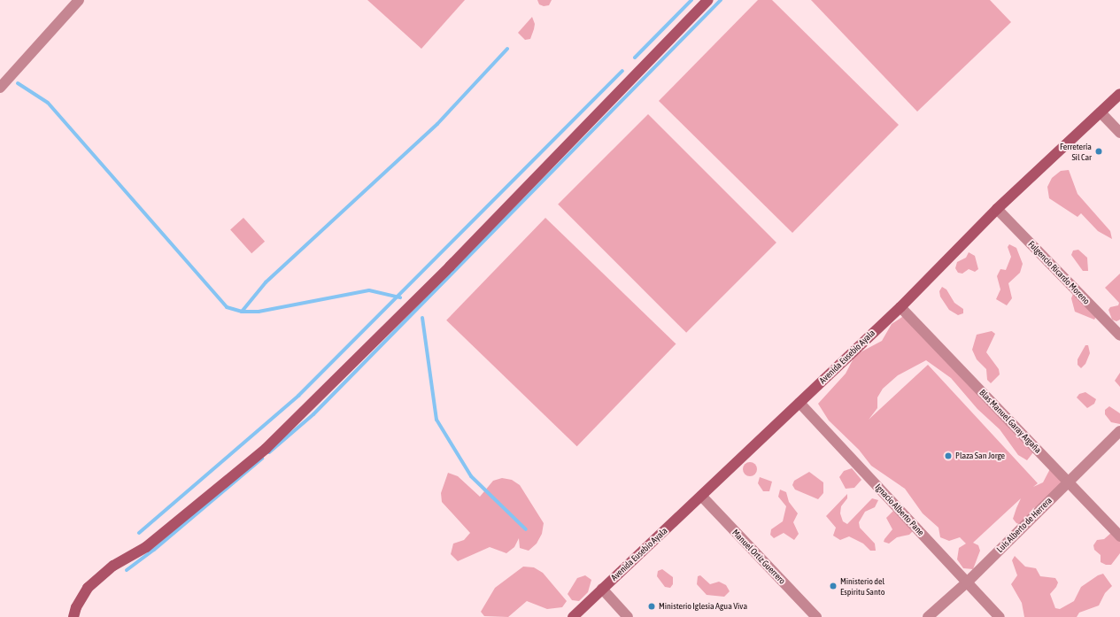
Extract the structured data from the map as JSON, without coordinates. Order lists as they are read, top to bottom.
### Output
{
  "streets": {
    "street": [
      "Fulgencio Ricardo Moreno",
      "Avenida Eusebio Ayala",
      "Blas Manuel Garay Argaña",
      "Ignacio Alberto Pane",
      "Luis Alberto de Herrera",
      "Manuel Ortíz Guerrero"
    ]
  },
  "crossings": [
    ["Fulgencio Ricardo Moreno", "Avenida Eusebio Ayala"],
    ["Avenida Eusebio Ayala", "Blas Manuel Garay Argaña"],
    ["Avenida Eusebio Ayala", "Ignacio Alberto Pane"],
    ["Avenida Eusebio Ayala", "Manuel Ortíz Guerrero"],
    ["Blas Manuel Garay Argaña", "Luis Alberto de Herrera"],
    ["Ignacio Alberto Pane", "Luis Alberto de Herrera"]
  ],
  "places": [
    "Ferretería Sil Car",
    "Plaza San Jorge",
    "Ministerio del Espiritu Santo",
    "Ministerio Iglesia Agua Viva"
  ]
}
